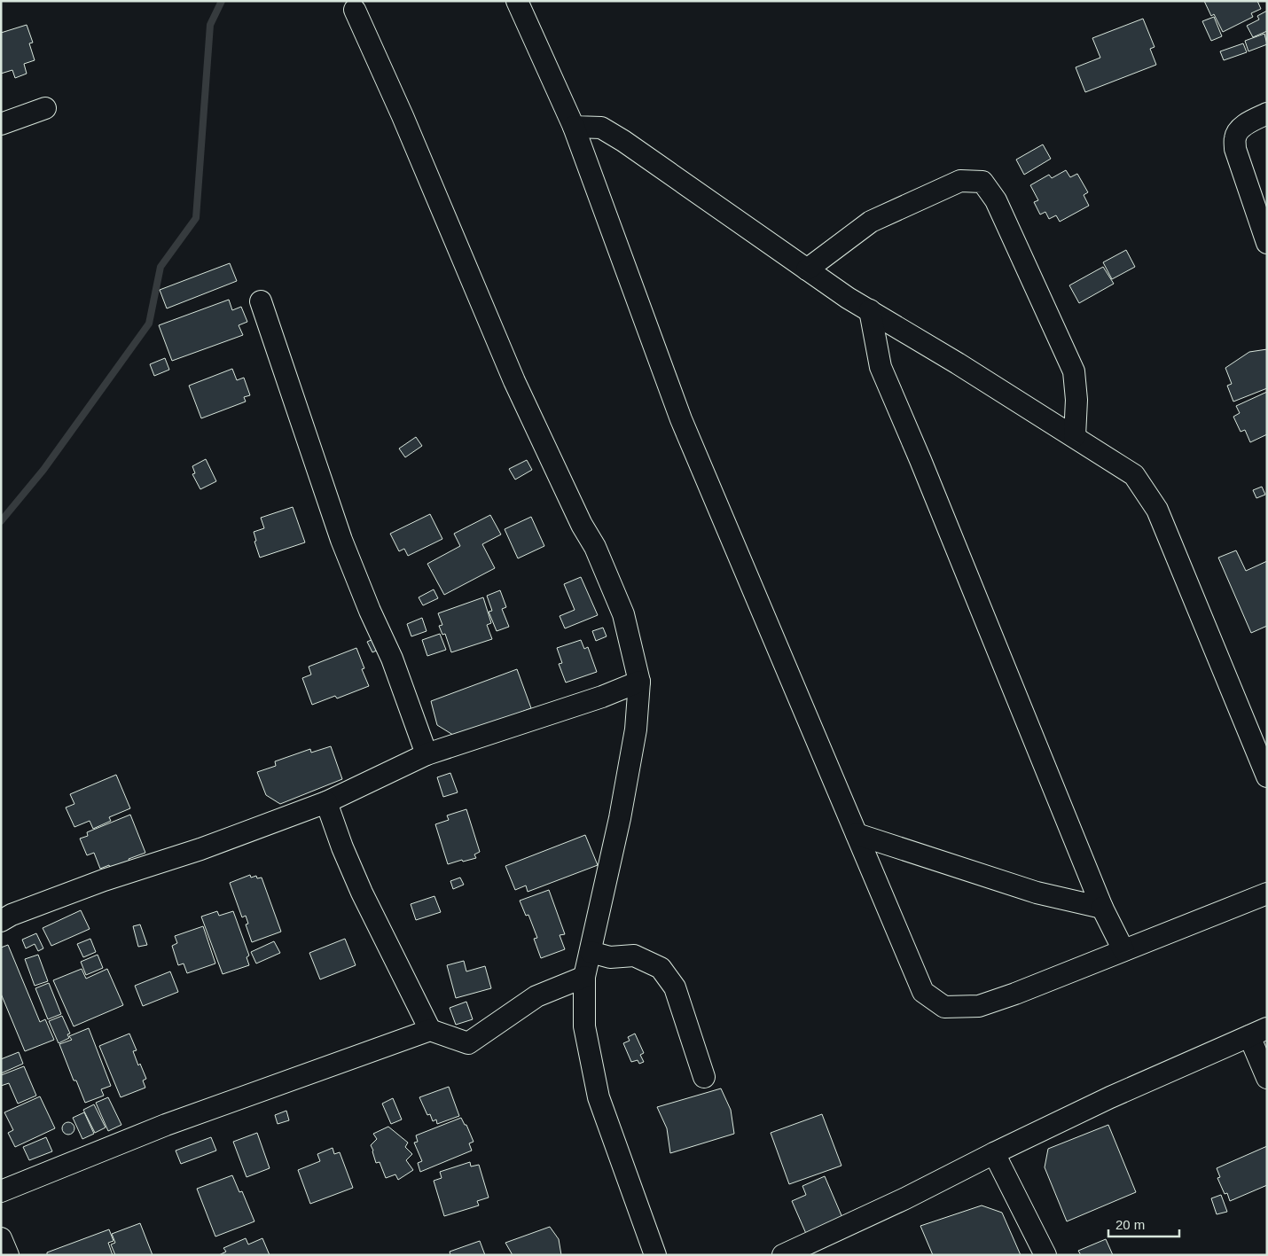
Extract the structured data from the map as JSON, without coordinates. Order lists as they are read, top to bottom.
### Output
{
  "scale_bar": "20 m"
}
